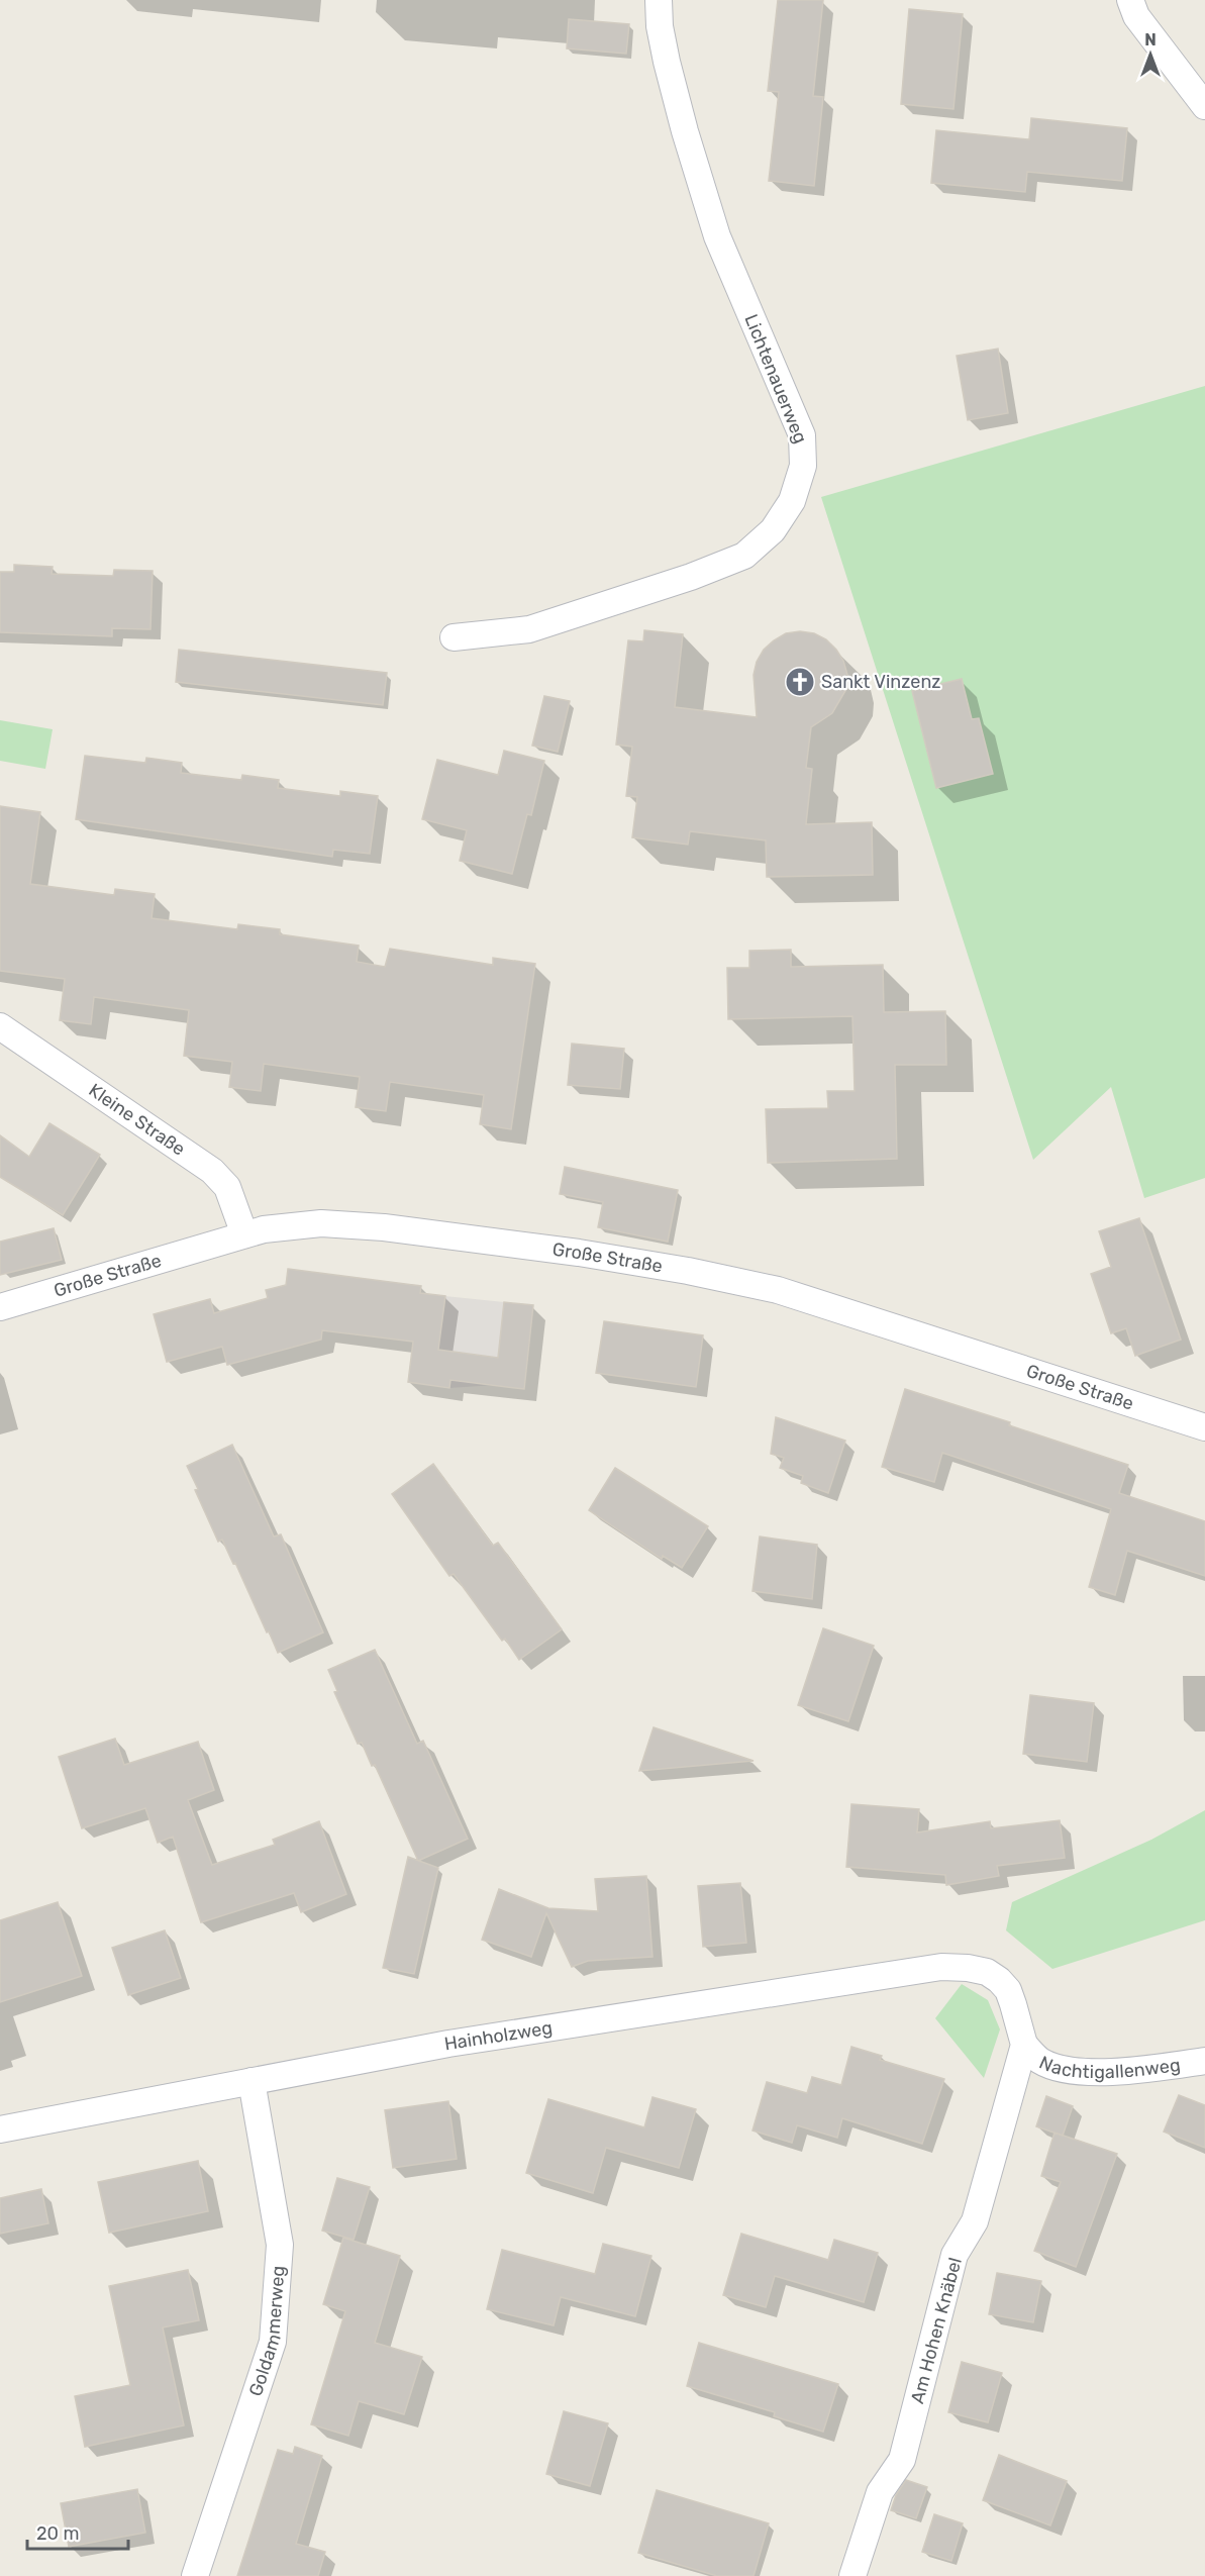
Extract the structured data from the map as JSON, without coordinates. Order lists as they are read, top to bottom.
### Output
{
  "streets": {
    "street": [
      "Lichtenauerweg",
      "Kleine Straße",
      "Große Straße",
      "Hainholzweg",
      "Nachtigallenweg",
      "Am Hohen Knäbel",
      "Goldammerweg"
    ]
  },
  "crossings": [
    ["Kleine Straße", "Große Straße"],
    ["Hainholzweg", "Nachtigallenweg"],
    ["Hainholzweg", "Am Hohen Knäbel"],
    ["Hainholzweg", "Goldammerweg"],
    ["Nachtigallenweg", "Am Hohen Knäbel"]
  ],
  "places": {
    "church": ["Sankt Vinzenz"]
  },
  "scale_bar": "20 m",
  "north": "top"
}
